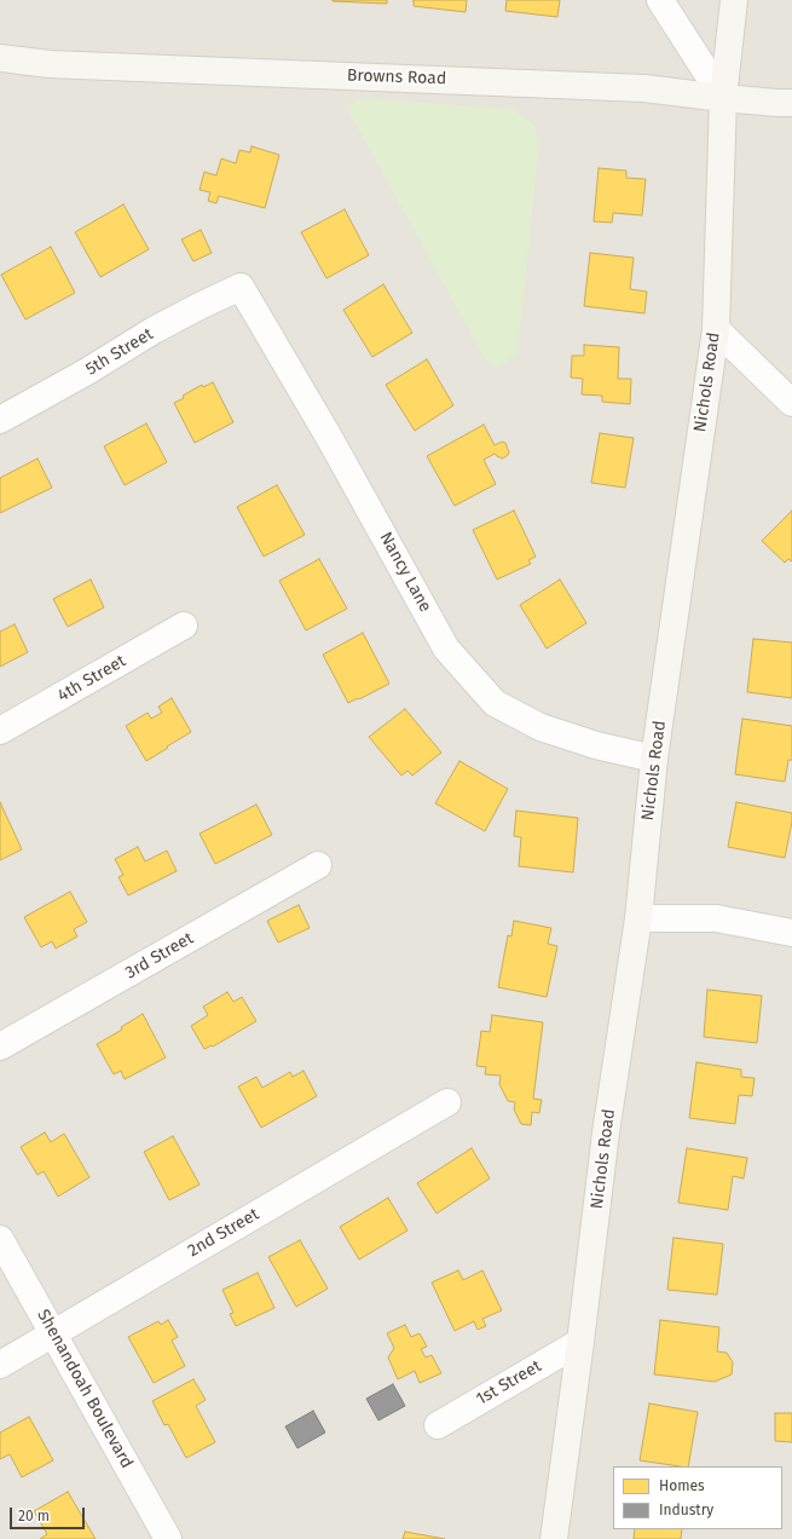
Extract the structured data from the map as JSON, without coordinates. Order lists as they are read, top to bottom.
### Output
{
  "streets": {
    "street": [
      "Browns Road",
      "5th Street",
      "Nichols Road",
      "Nancy Lane",
      "4th Street",
      "3rd Street",
      "2nd Street",
      "1st Street",
      "Shenandoah Boulevard"
    ]
  },
  "crossings": [
    ["Browns Road", "Nichols Road"],
    ["5th Street", "Nancy Lane"],
    ["Nichols Road", "Nancy Lane"],
    ["Nichols Road", "1st Street"],
    ["2nd Street", "Shenandoah Boulevard"]
  ],
  "legend": ["Homes", "Industry"],
  "scale_bar": "20 m"
}
